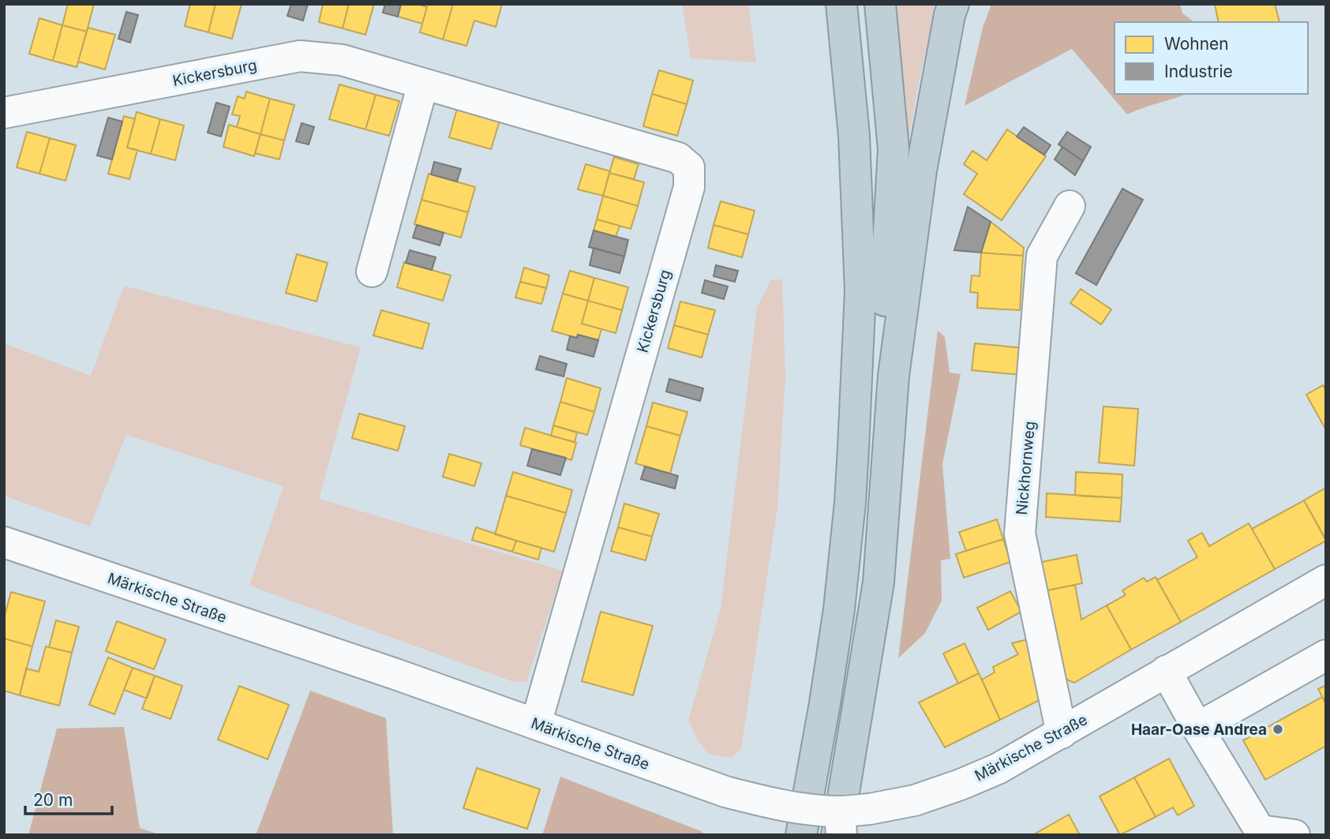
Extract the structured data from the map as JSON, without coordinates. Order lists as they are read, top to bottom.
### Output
{
  "streets": {
    "street": ["Kickersburg", "Nickhornweg", "Märkische Straße"]
  },
  "crossings": [
    ["Kickersburg", "Märkische Straße"],
    ["Nickhornweg", "Märkische Straße"]
  ],
  "places": ["Haar-Oase Andrea"],
  "legend": ["Wohnen", "Industrie"],
  "scale_bar": "20 m"
}
